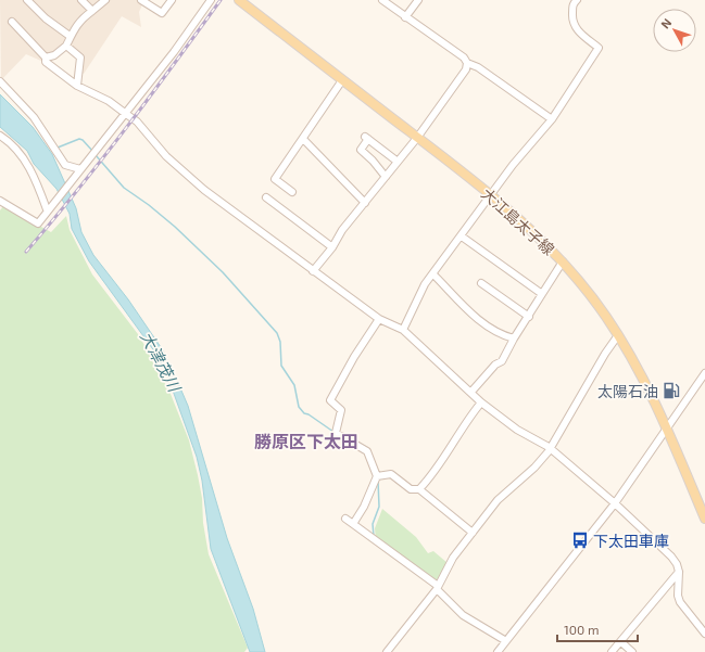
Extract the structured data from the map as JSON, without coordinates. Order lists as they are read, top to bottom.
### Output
{
  "streets": {
    "main road": ["大江島太子線"]
  },
  "districts": ["勝原区下太田"],
  "water": ["大津茂川"],
  "places": {
    "fuel station": ["太陽石油"],
    "bus stop": ["下太田車庫"]
  },
  "scale_bar": "100 m",
  "north": "top left"
}
